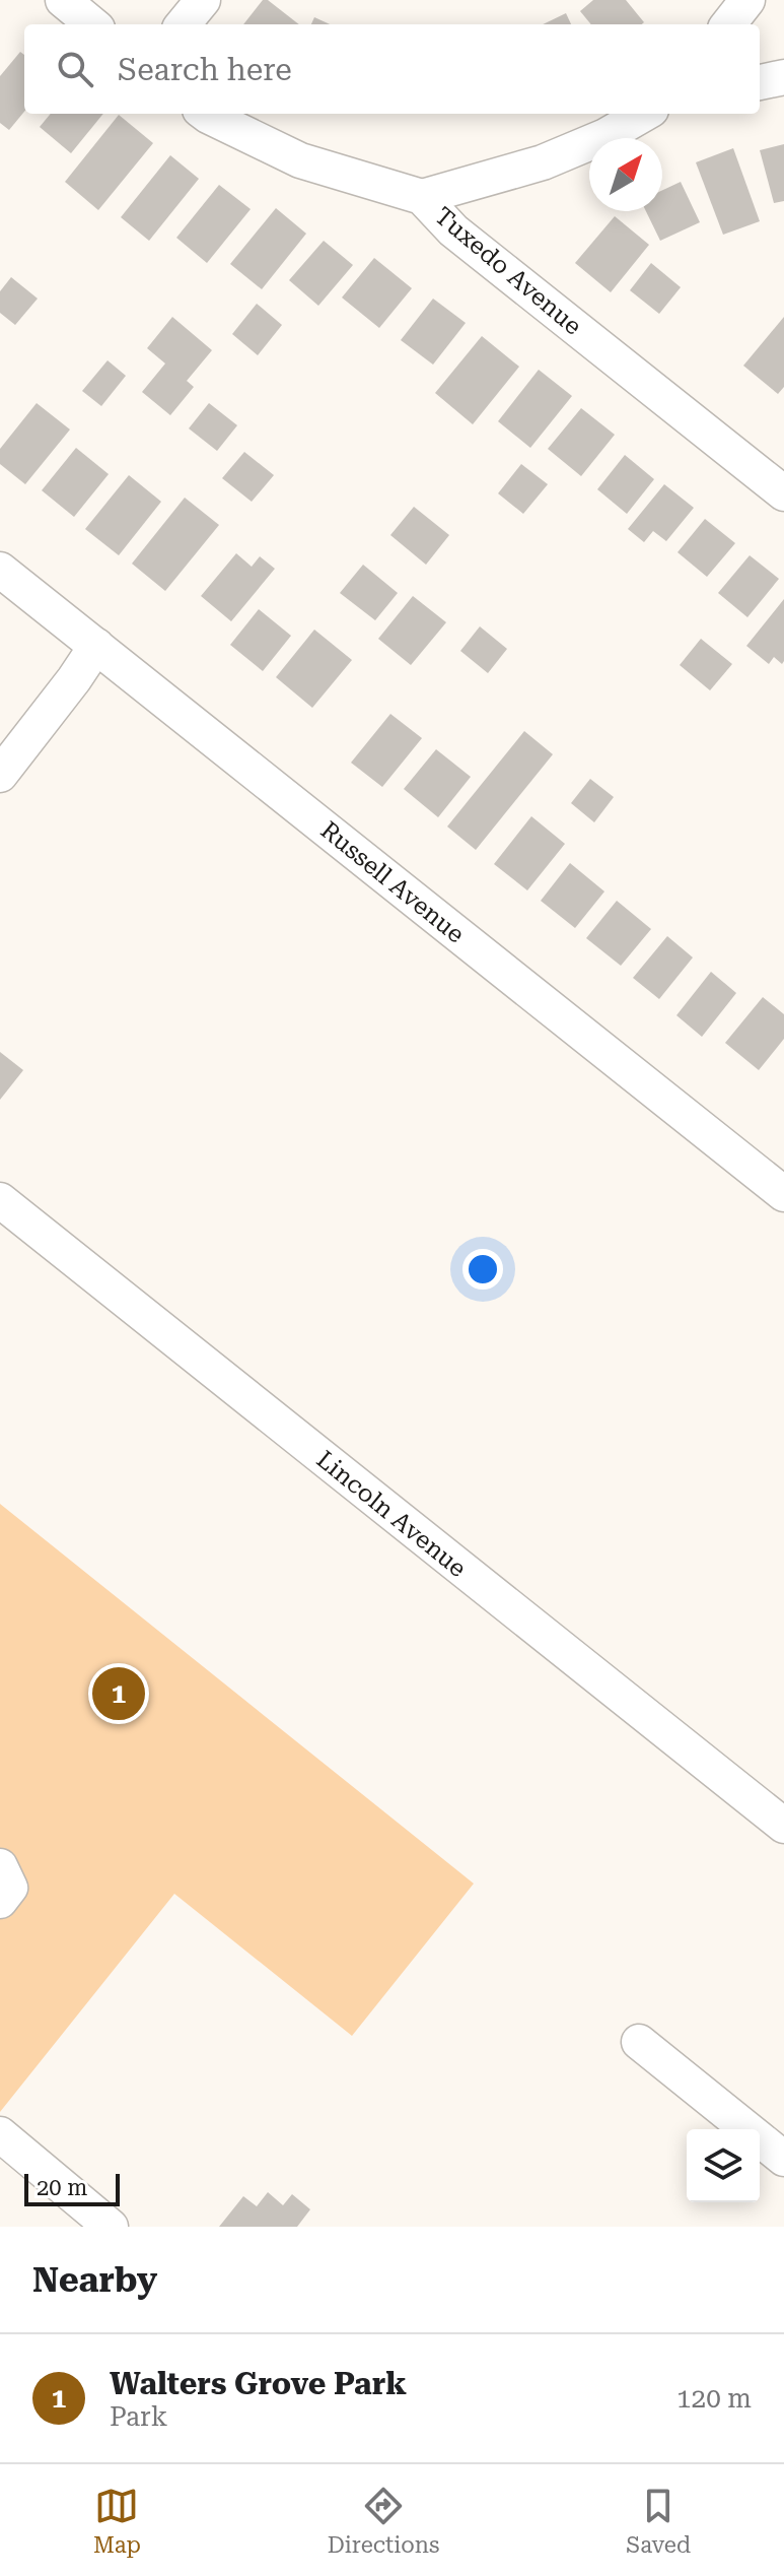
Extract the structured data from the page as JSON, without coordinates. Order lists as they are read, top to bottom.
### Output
{
  "streets": {
    "street": ["Tuxedo Avenue", "Russell Avenue", "Lincoln Avenue"]
  },
  "scale_bar": "20 m",
  "north": "top right",
  "page": {
    "search": "Search here",
    "pins": "1",
    "scale": "20 m",
    "heading": "Nearby",
    "list": [
      {
        "mark": "1",
        "name": "Walters Grove Park",
        "note": "Park",
        "value": "120 m"
      }
    ],
    "nav": ["Map", "Directions", "Saved"]
  }
}
